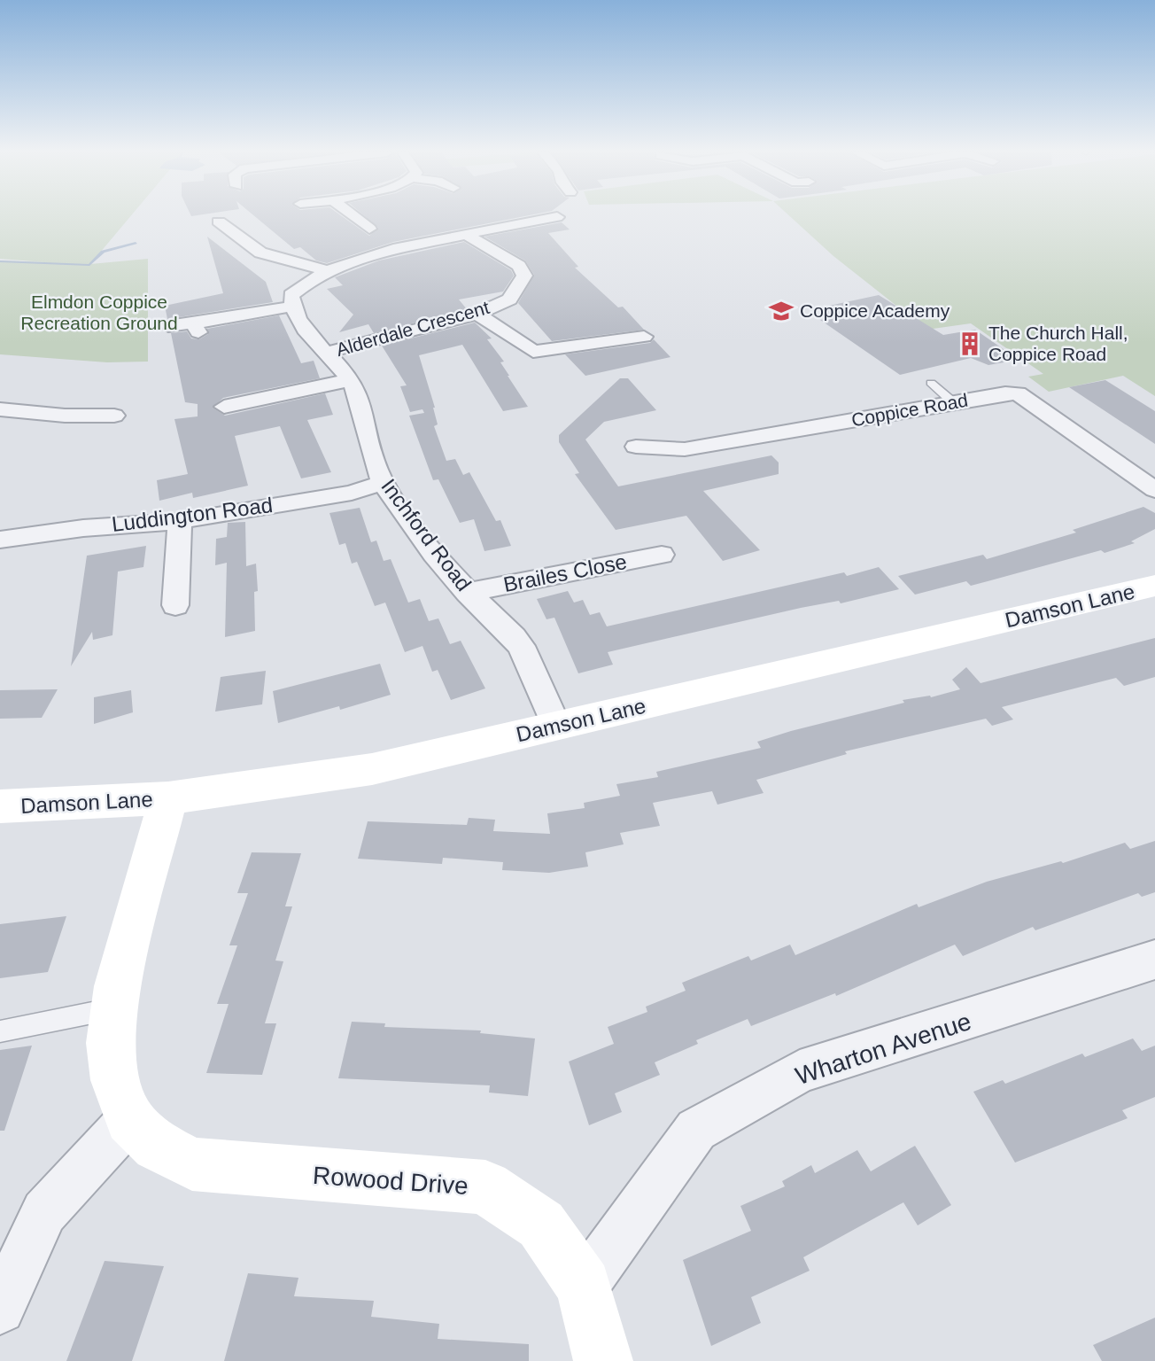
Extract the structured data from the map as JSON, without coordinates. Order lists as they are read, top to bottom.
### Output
{
  "streets": {
    "street": [
      "Alderdale Crescent",
      "Coppice Road",
      "Luddington Road",
      "Inchford Road",
      "Brailes Close",
      "Damson Lane",
      "Wharton Avenue",
      "Rowood Drive"
    ]
  },
  "crossings": [
    ["Alderdale Crescent", "Inchford Road"],
    ["Luddington Road", "Inchford Road"],
    ["Inchford Road", "Brailes Close"],
    ["Inchford Road", "Damson Lane"],
    ["Damson Lane", "Rowood Drive"],
    ["Wharton Avenue", "Rowood Drive"]
  ],
  "parks": ["Elmdon Coppice Recreation Ground"],
  "places": {
    "school or university": ["Coppice Academy"],
    "building": ["The Church Hall, Coppice Road"]
  }
}
